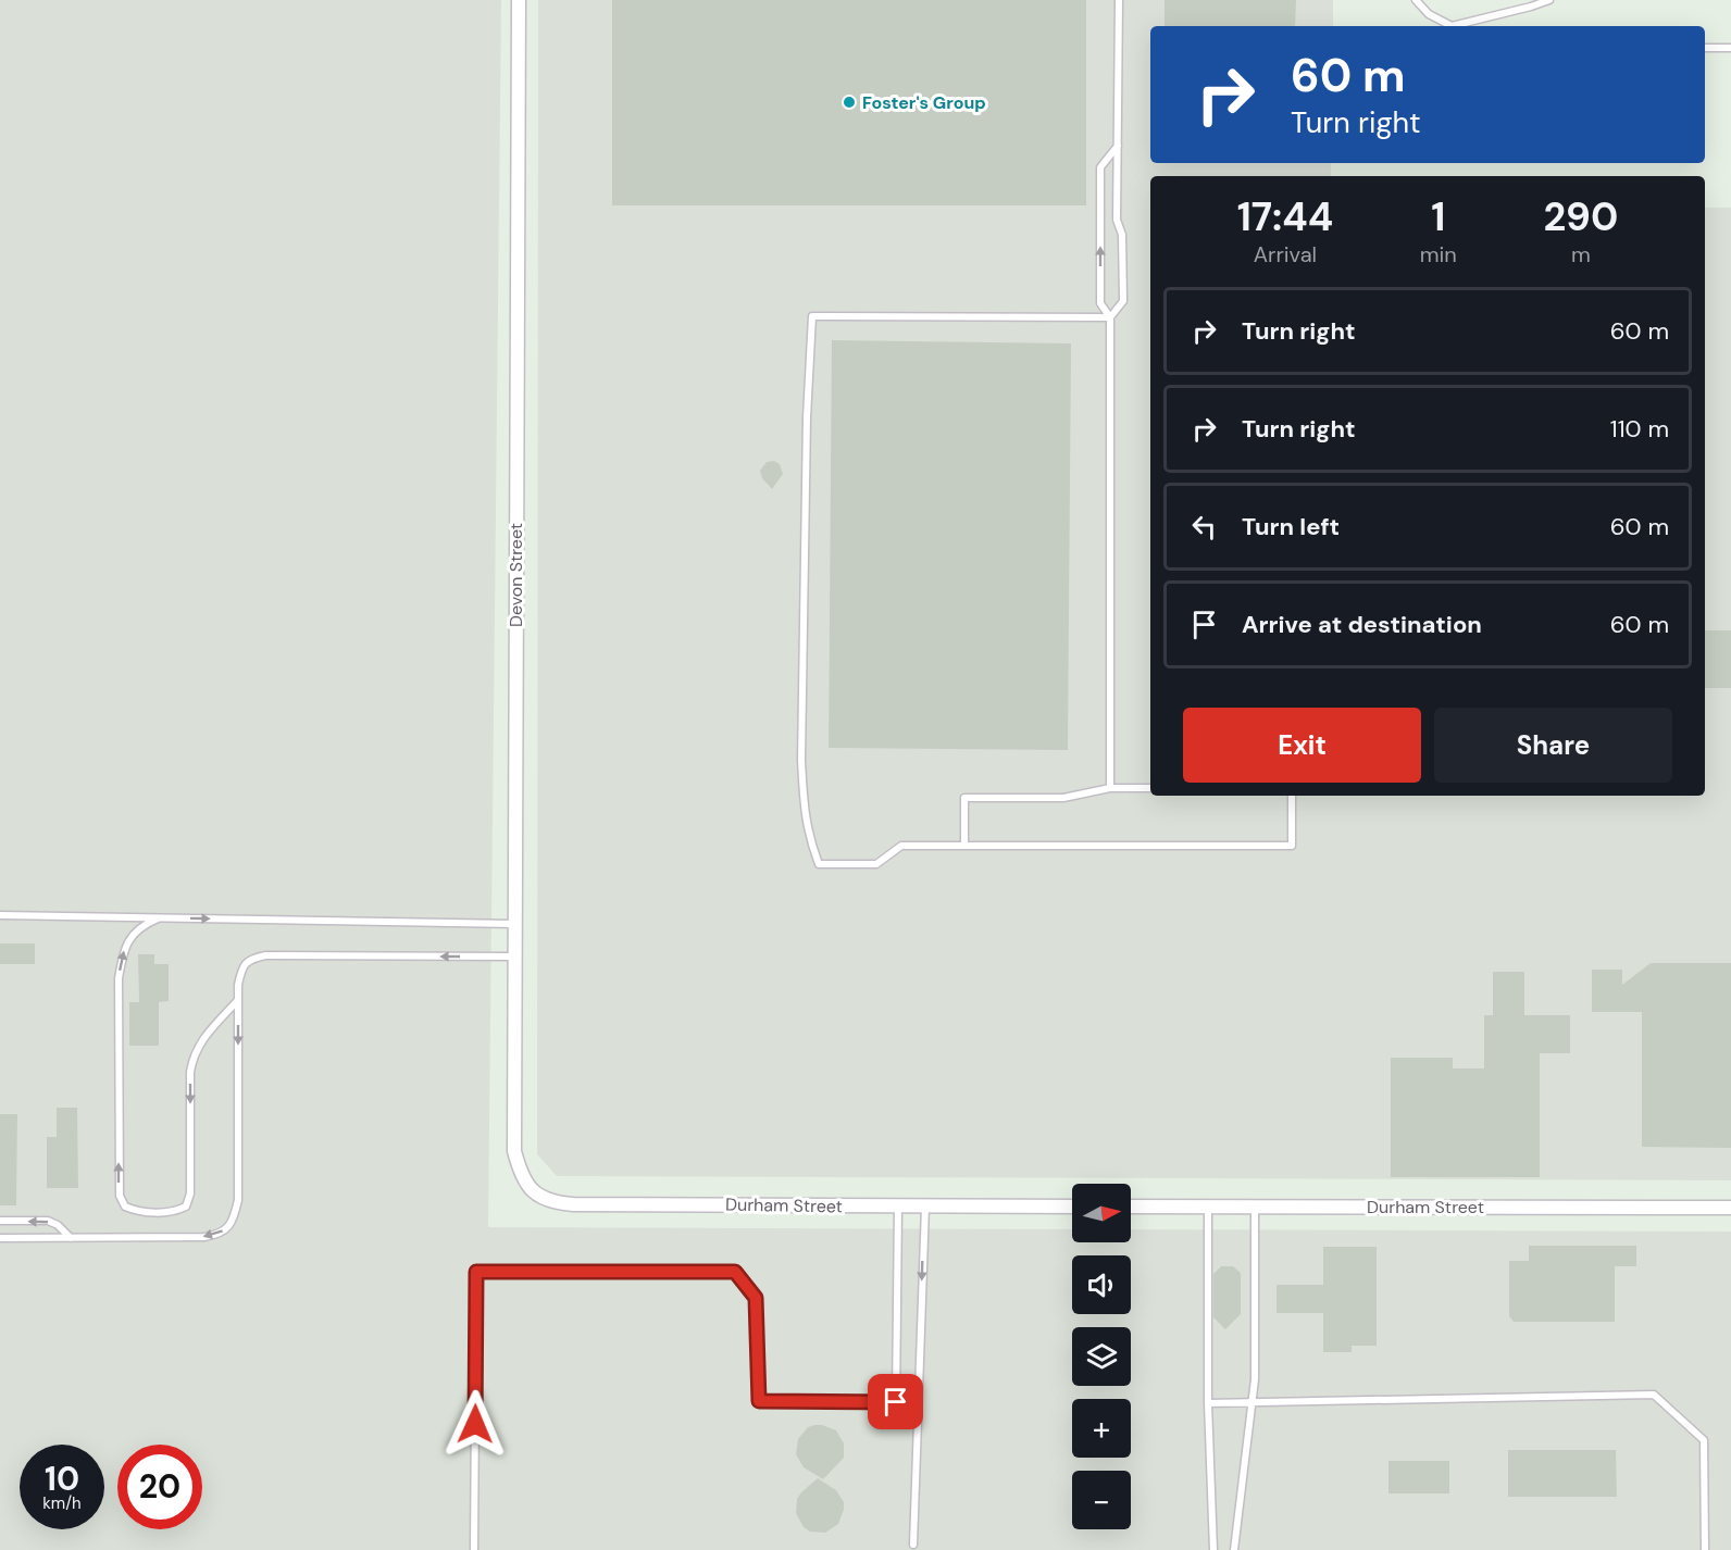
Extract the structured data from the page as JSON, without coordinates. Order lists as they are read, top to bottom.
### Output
{
  "streets": {
    "street": ["Devon Street", "Durham Street"]
  },
  "crossings": [
    ["Devon Street", "Durham Street"]
  ],
  "places": ["Foster's Group"],
  "north": "right",
  "page": {
    "turn": ["60 m", "Turn right"],
    "eta": [
      "17:44",
      "Arrival",
      "1",
      "min",
      "290",
      "m"
    ],
    "list": [
      {
        "name": "Turn right",
        "value": "60 m"
      },
      {
        "name": "Turn right",
        "value": "110 m"
      },
      {
        "name": "Turn left",
        "value": "60 m"
      },
      {
        "name": "Arrive at destination",
        "value": "60 m"
      }
    ],
    "buttons": ["Exit", "Share"],
    "map_buttons": ["+", "−"],
    "speed": "10 km/h",
    "limit": "20"
  }
}
